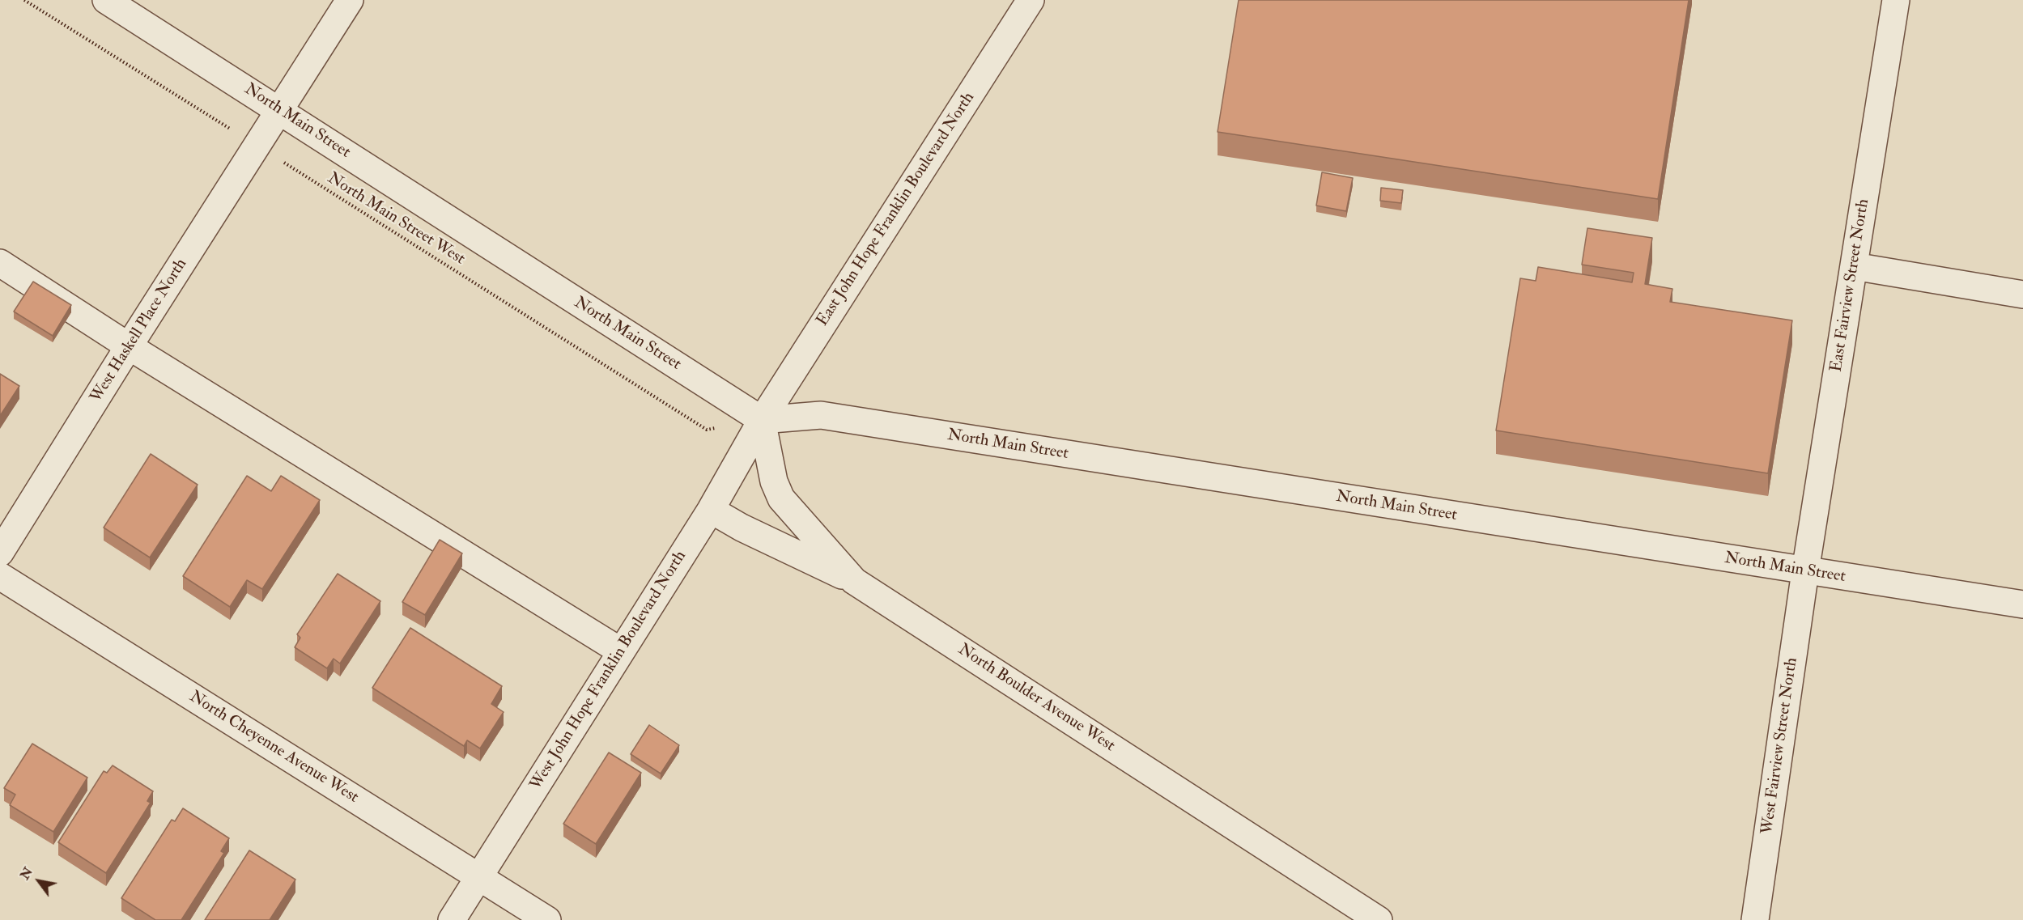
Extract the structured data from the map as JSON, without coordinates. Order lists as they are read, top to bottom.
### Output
{
  "streets": {
    "street": [
      "North Main Street",
      "East John Hope Franklin Boulevard North",
      "East Fairview Street North",
      "West Haskell Place North",
      "West John Hope Franklin Boulevard North",
      "North Boulder Avenue West",
      "West Fairview Street North",
      "North Cheyenne Avenue West"
    ],
    "path": ["North Main Street West"]
  },
  "crossings": [
    ["North Main Street", "East John Hope Franklin Boulevard North"],
    ["North Main Street", "North Main Street West"],
    ["North Main Street", "East Fairview Street North"],
    ["North Main Street", "West Haskell Place North"],
    ["North Main Street", "West John Hope Franklin Boulevard North"],
    ["North Main Street", "North Boulder Avenue West"],
    ["North Main Street", "West Fairview Street North"],
    ["East John Hope Franklin Boulevard North", "North Main Street West"],
    ["East John Hope Franklin Boulevard North", "West John Hope Franklin Boulevard North"],
    ["East John Hope Franklin Boulevard North", "North Boulder Avenue West"],
    ["North Main Street West", "West Haskell Place North"],
    ["North Main Street West", "West John Hope Franklin Boulevard North"],
    ["North Main Street West", "North Boulder Avenue West"],
    ["East Fairview Street North", "West Fairview Street North"],
    ["West John Hope Franklin Boulevard North", "North Boulder Avenue West"],
    ["West John Hope Franklin Boulevard North", "North Cheyenne Avenue West"]
  ],
  "north": "top left"
}
